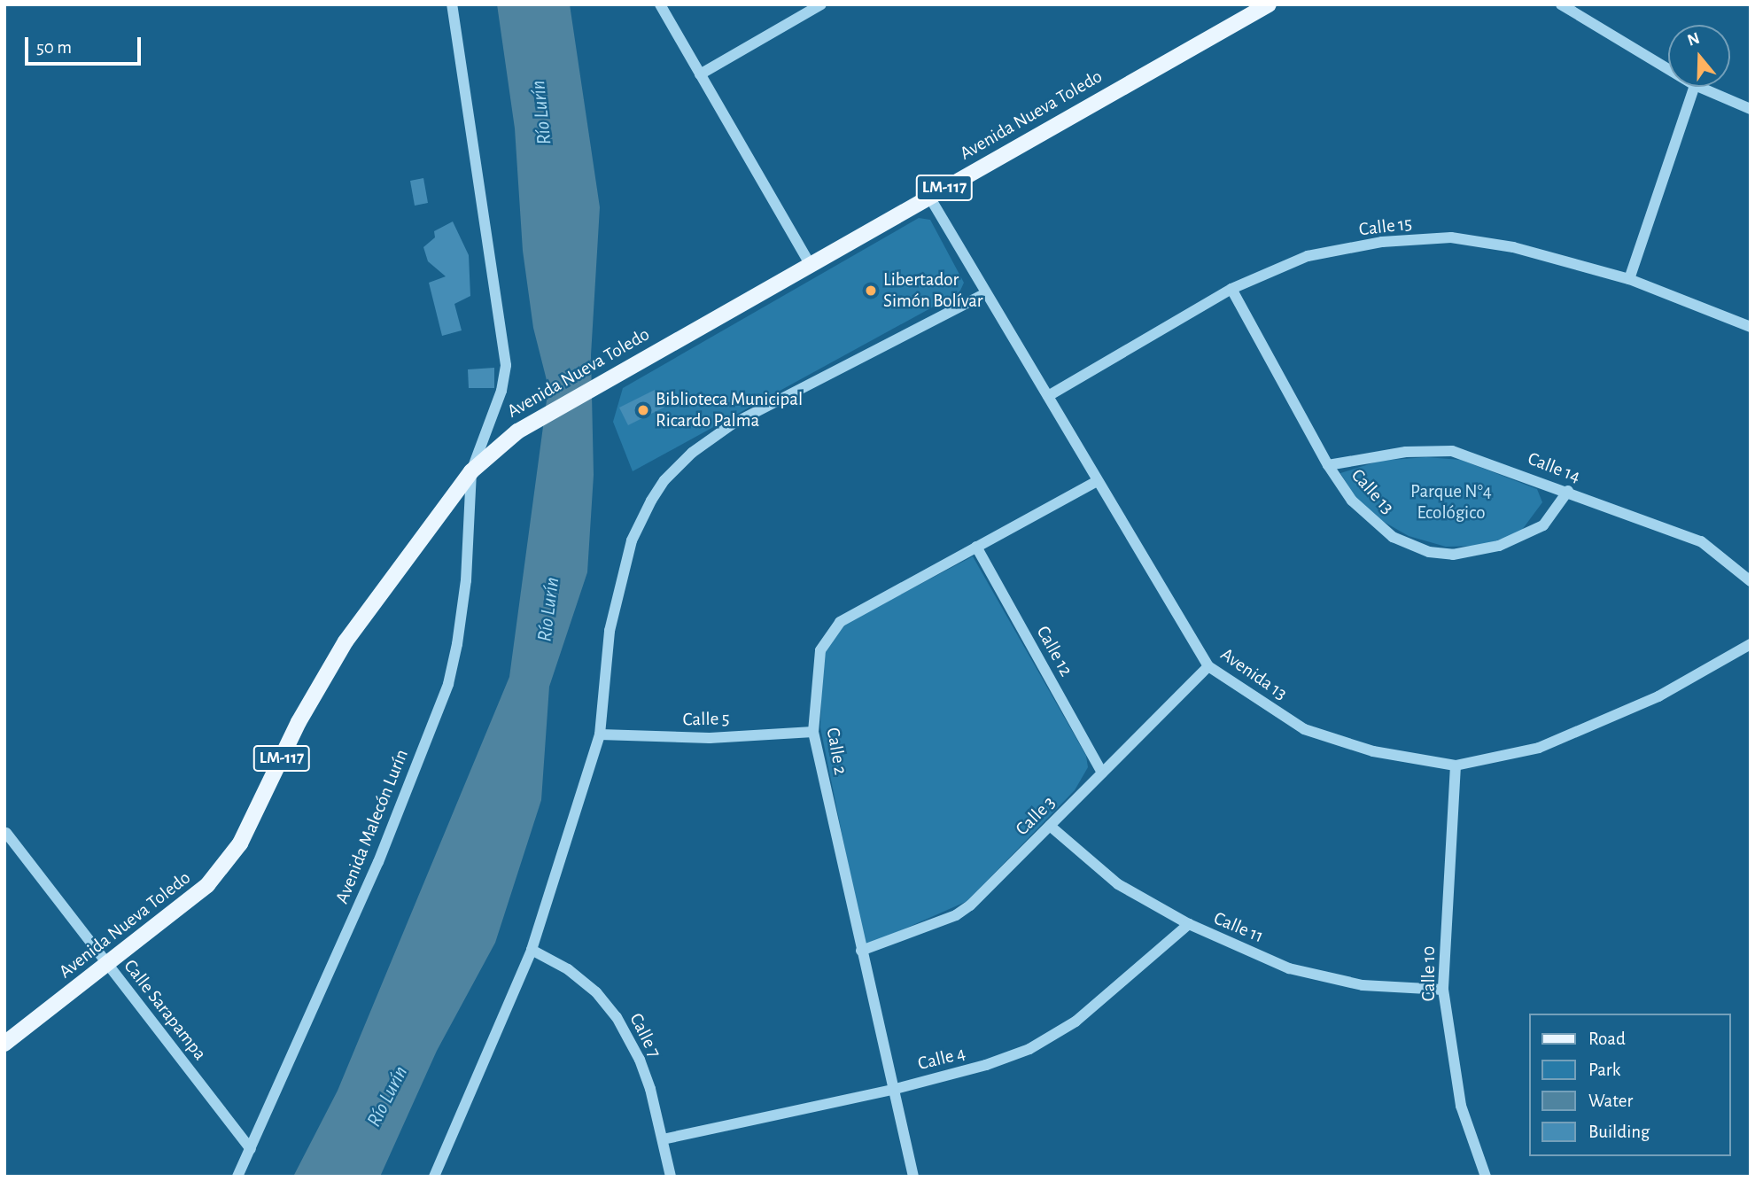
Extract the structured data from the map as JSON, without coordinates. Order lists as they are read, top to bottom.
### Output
{
  "streets": {
    "main road": ["Avenida Nueva Toledo", "LM-117"],
    "street": [
      "Calle 15",
      "Calle 14",
      "Calle 13",
      "Calle 12",
      "Avenida 13",
      "Calle 5",
      "Calle 2",
      "Calle 3",
      "Avenida Malecón Lurín",
      "Calle 11",
      "Calle 10",
      "Calle Sarapampa",
      "Calle 7",
      "Calle 4"
    ]
  },
  "crossings": [
    ["Avenida Nueva Toledo", "Avenida 13"],
    ["Avenida Nueva Toledo", "Avenida Malecón Lurín"],
    ["Avenida Nueva Toledo", "Calle Sarapampa"],
    ["Calle 15", "Calle 13"],
    ["Calle 15", "Avenida 13"],
    ["Calle 14", "Calle 13"],
    ["Calle 12", "Calle 2"],
    ["Calle 12", "Calle 3"],
    ["Avenida 13", "Calle 2"],
    ["Avenida 13", "Calle 3"],
    ["Avenida 13", "Calle 10"],
    ["Calle 5", "Calle 2"],
    ["Calle 2", "Calle 3"],
    ["Calle 2", "Calle 4"],
    ["Calle 3", "Calle 11"],
    ["Avenida Malecón Lurín", "Calle Sarapampa"],
    ["Calle 11", "Calle 10"],
    ["Calle 11", "Calle 4"],
    ["Calle 7", "Calle 4"]
  ],
  "water": ["Río Lurín"],
  "parks": ["Parque N°4 Ecológico"],
  "places": ["Libertador Simón Bolívar", "Biblioteca Municipal Ricardo Palma"],
  "legend": [
    "Road",
    "Park",
    "Water",
    "Building"
  ],
  "scale_bar": "50 m",
  "north": "top"
}
